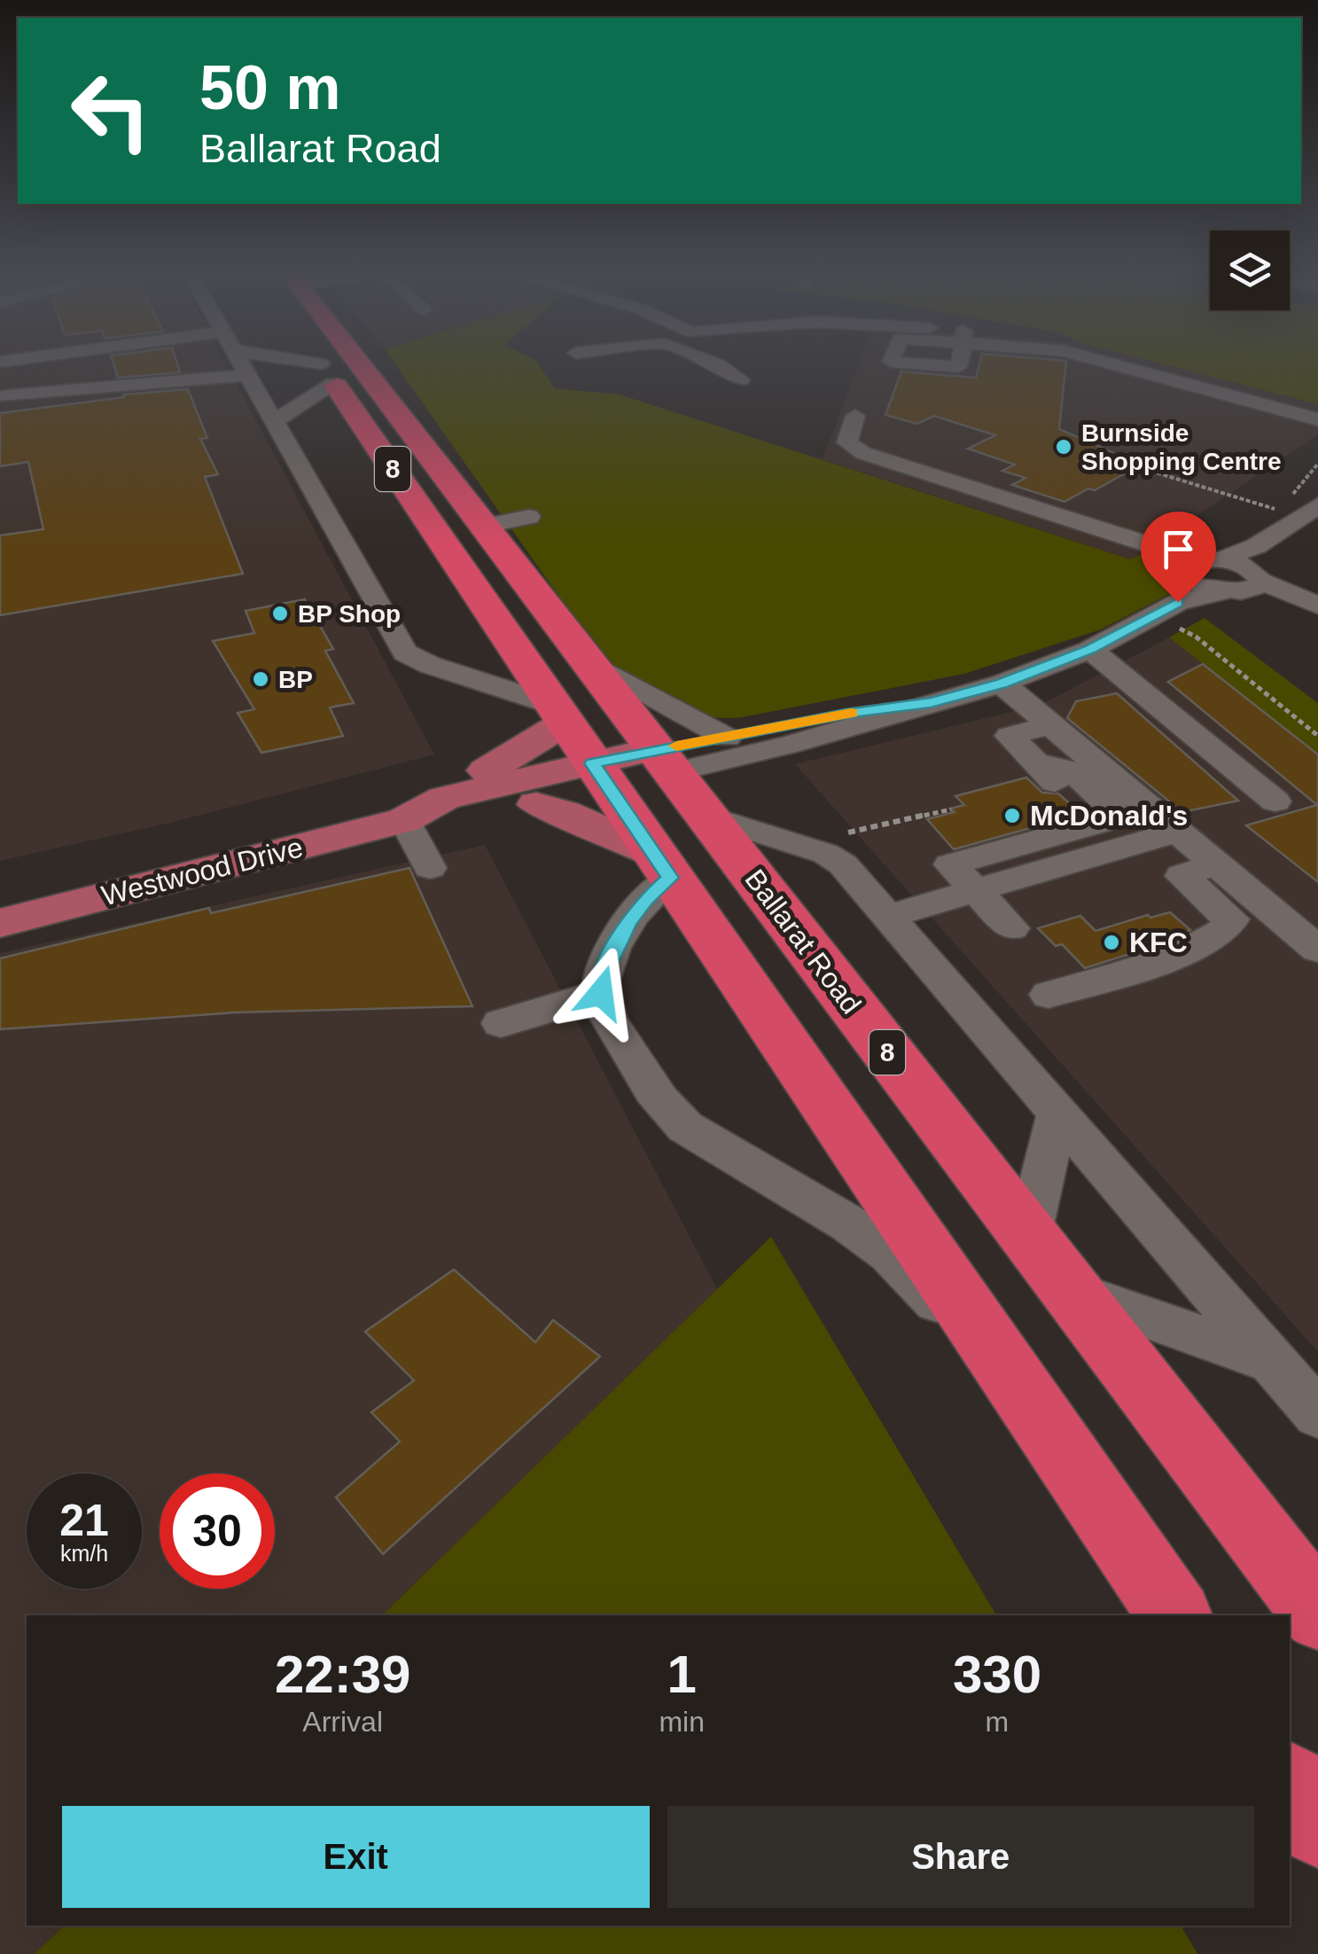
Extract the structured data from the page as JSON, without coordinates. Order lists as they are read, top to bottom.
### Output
{
  "streets": {
    "highway": ["8", "Ballarat Road"],
    "main road": ["Westwood Drive"]
  },
  "crossings": [
    ["8", "Westwood Drive"],
    ["Westwood Drive", "Ballarat Road"]
  ],
  "places": [
    "Burnside Shopping Centre",
    "BP Shop",
    "BP",
    "McDonald's",
    "KFC"
  ],
  "page": {
    "turn": ["50 m", "Ballarat Road"],
    "speed": "21 km/h",
    "limit": "30",
    "eta": [
      "22:39",
      "Arrival",
      "1",
      "min",
      "330",
      "m"
    ],
    "buttons": ["Exit", "Share"]
  }
}
